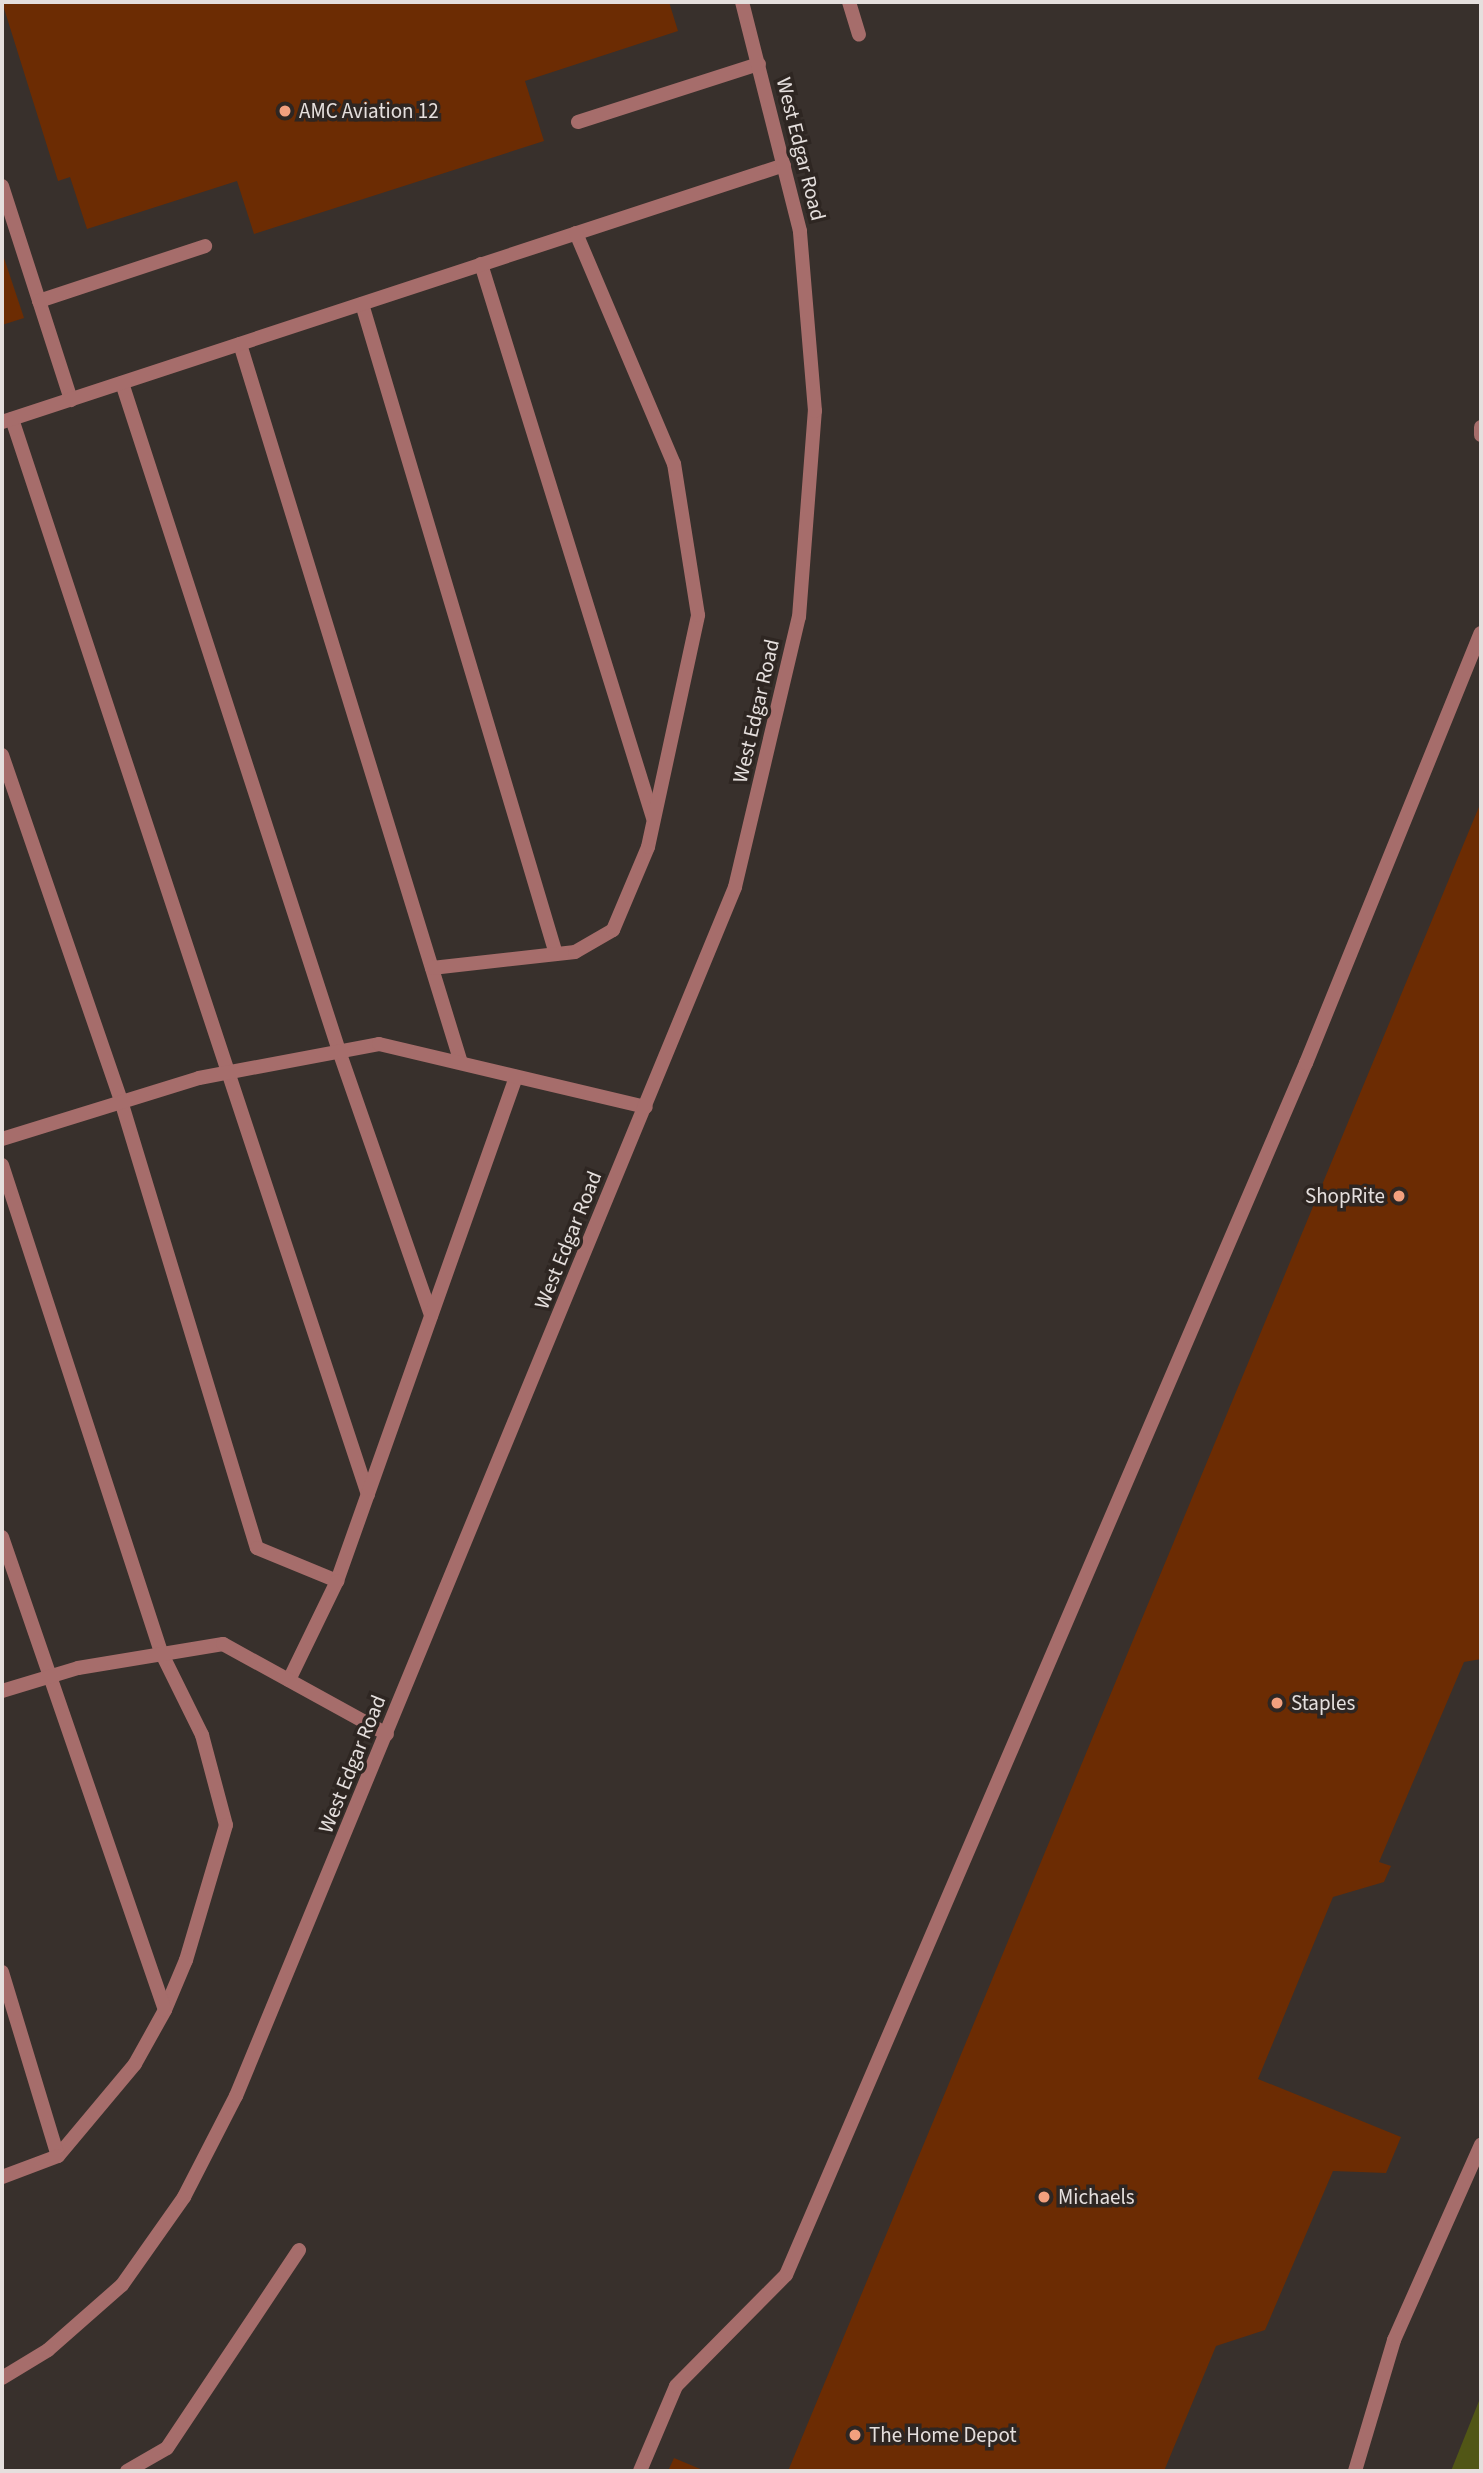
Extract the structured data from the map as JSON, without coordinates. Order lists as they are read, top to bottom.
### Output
{
  "streets": {
    "lane": ["West Edgar Road"]
  },
  "places": [
    "AMC Aviation 12",
    "ShopRite",
    "Staples",
    "Michaels",
    "The Home Depot"
  ]
}
